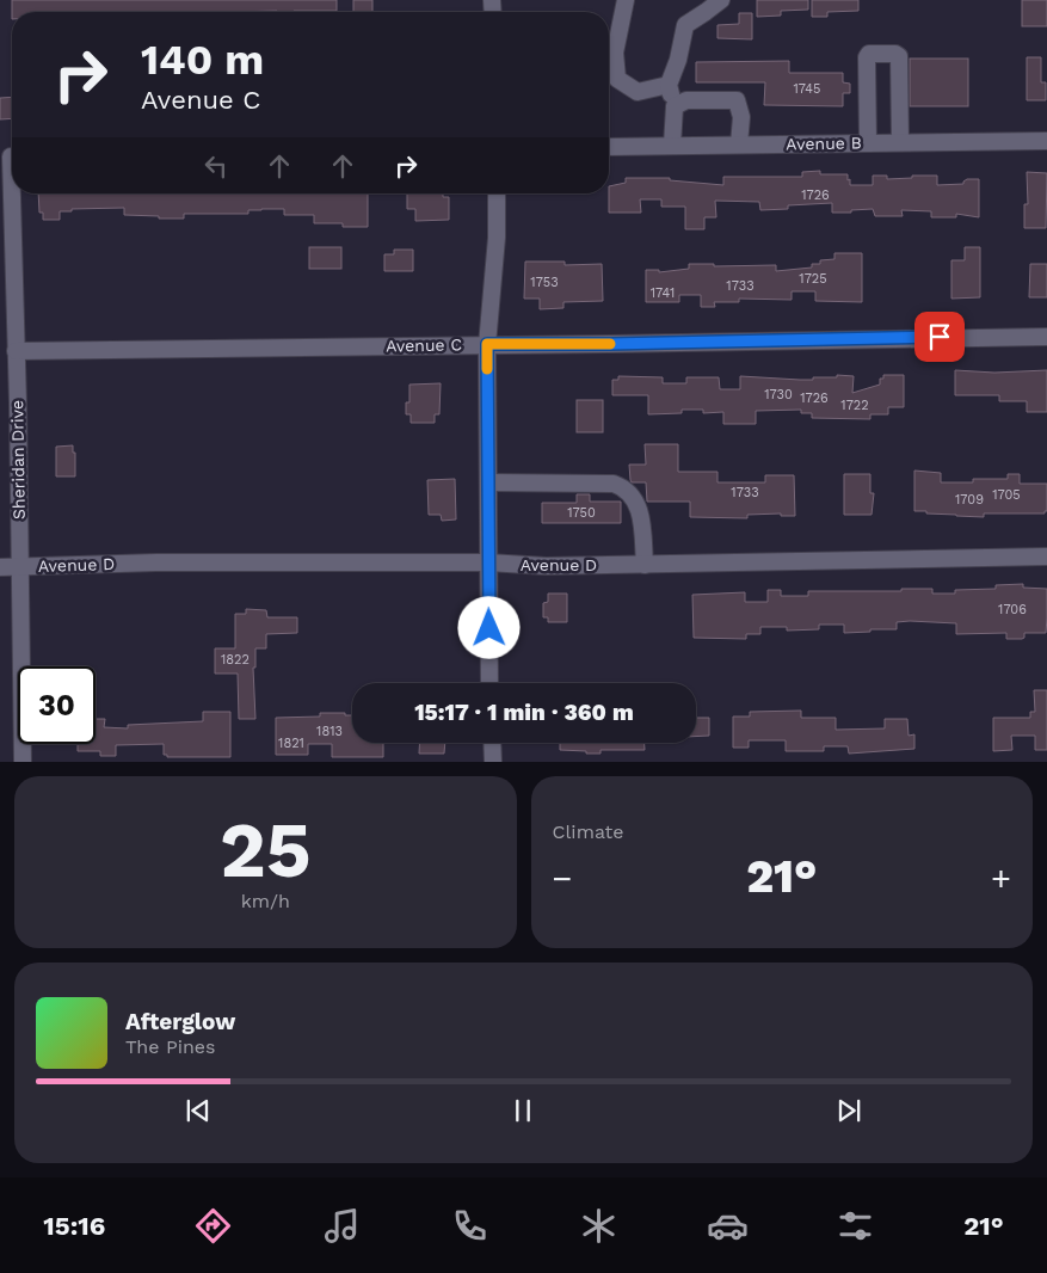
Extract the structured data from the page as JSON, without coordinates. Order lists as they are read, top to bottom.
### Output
{
  "streets": {
    "street": [
      "Avenue B",
      "Avenue C",
      "Sheridan Drive",
      "Avenue D"
    ]
  },
  "crossings": [
    ["Avenue C", "Sheridan Drive"],
    ["Sheridan Drive", "Avenue D"]
  ],
  "house_numbers": [
    "1745",
    "1726",
    "1725",
    "1753",
    "1733",
    "1741",
    "1730",
    "1726",
    "1722",
    "1733",
    "1705",
    "1709",
    "1750",
    "1706",
    "1822",
    "1813",
    "1821"
  ],
  "page": {
    "turn": ["140 m", "Avenue C"],
    "limit": "30",
    "trip": "15:17 · 1 min · 360 m",
    "tile": [
      ["25", "km/h"],
      "Climate"
    ],
    "heat": ["−", "21°", "+"],
    "song": ["Afterglow", "The Pines"],
    "tabs": ["15:16", "21°"]
  }
}
